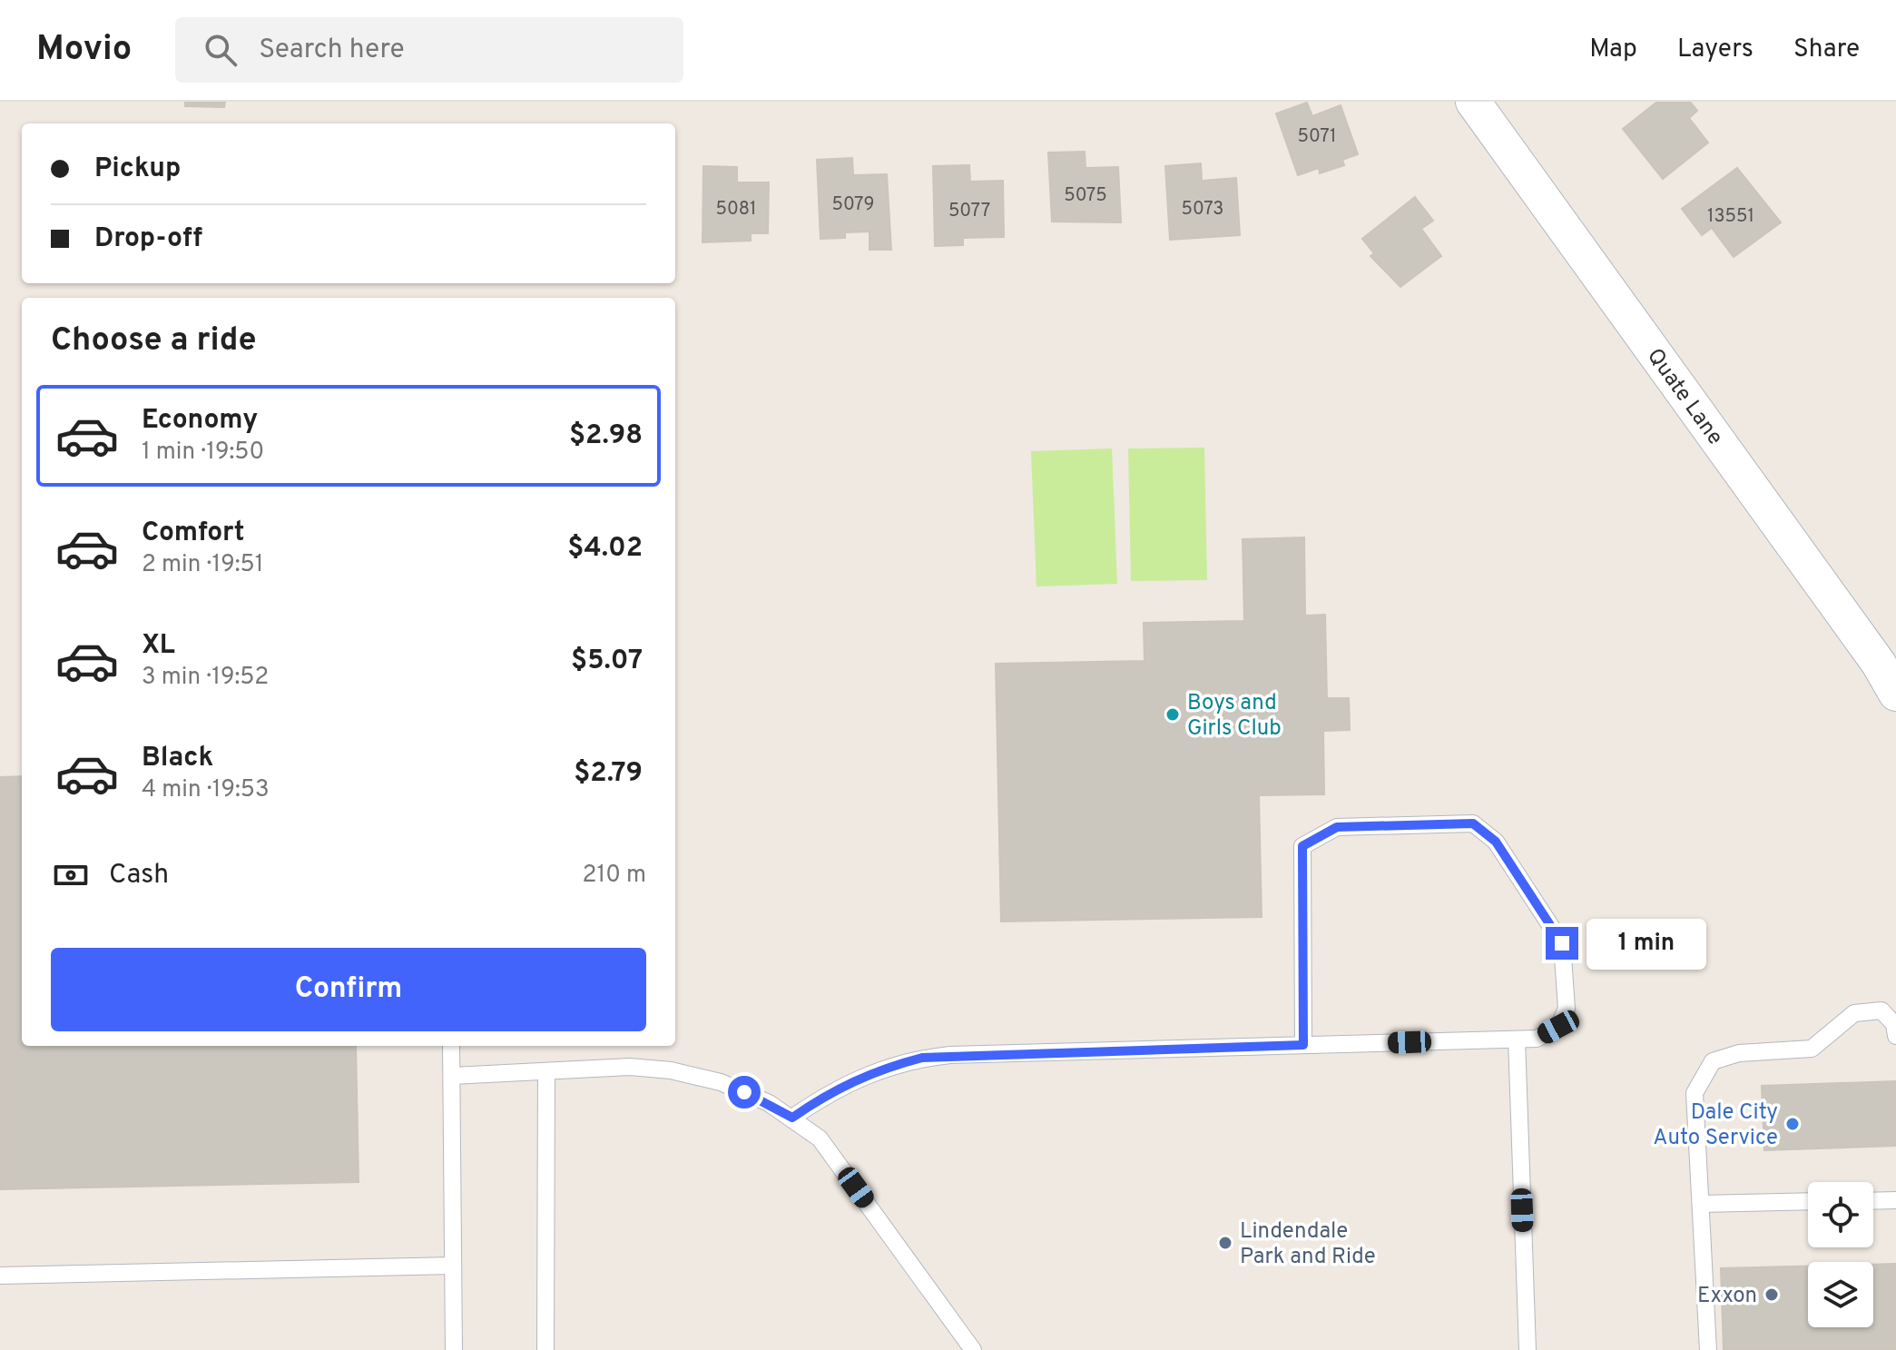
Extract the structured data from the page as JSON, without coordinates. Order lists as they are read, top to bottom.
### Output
{
  "streets": {
    "street": ["Quate Lane"]
  },
  "places": [
    "Boys and Girls Club",
    "Dale City Auto Service",
    "Lindendale Park and Ride",
    "Exxon"
  ],
  "house_numbers": [
    "5071",
    "5075",
    "5079",
    "5081",
    "5073",
    "5077",
    "13551"
  ],
  "page": {
    "header": "Movio",
    "search": "Search here",
    "nav": ["Map", "Layers", "Share"],
    "banner": ["Pickup", "Drop-off"],
    "heading": "Choose a ride",
    "list": [
      {
        "name": "Economy",
        "note": "1 min · 19:50",
        "value": "$2.98"
      },
      {
        "name": "Comfort",
        "note": "2 min · 19:51",
        "value": "$4.02"
      },
      {
        "name": "XL",
        "note": "3 min · 19:52",
        "value": "$5.07"
      },
      {
        "name": "Black",
        "note": "4 min · 19:53",
        "value": "$2.79"
      }
    ],
    "pay": ["Cash", "210 m"],
    "bubble": "1 min",
    "buttons": "Confirm"
  }
}
